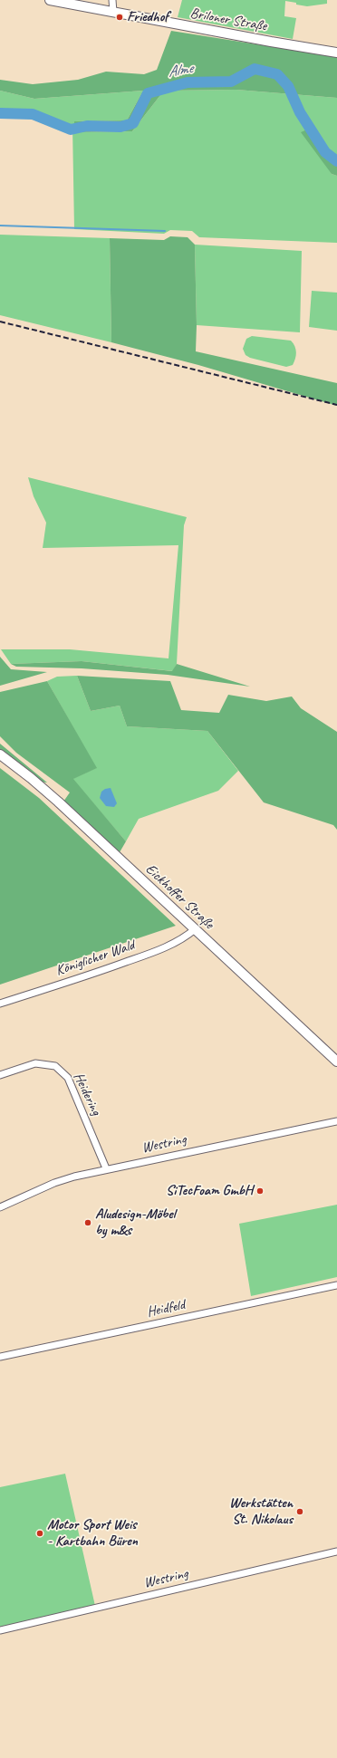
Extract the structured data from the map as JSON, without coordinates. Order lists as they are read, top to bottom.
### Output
{
  "streets": {
    "main road": ["Briloner Straße", "Eickhoffer Straße"],
    "street": [
      "Königlicher Wald",
      "Heidering",
      "Westring",
      "Heidfeld"
    ]
  },
  "crossings": [
    ["Eickhoffer Straße", "Königlicher Wald"],
    ["Heidering", "Westring"]
  ],
  "water": ["Alme"],
  "places": [
    "Friedhof",
    "SiTecFoam GmbH",
    "Aludesign-Möbel by m&s",
    "Werkstätten St. Nikolaus",
    "Motor Sport Weis - Kartbahn Büren"
  ]
}
